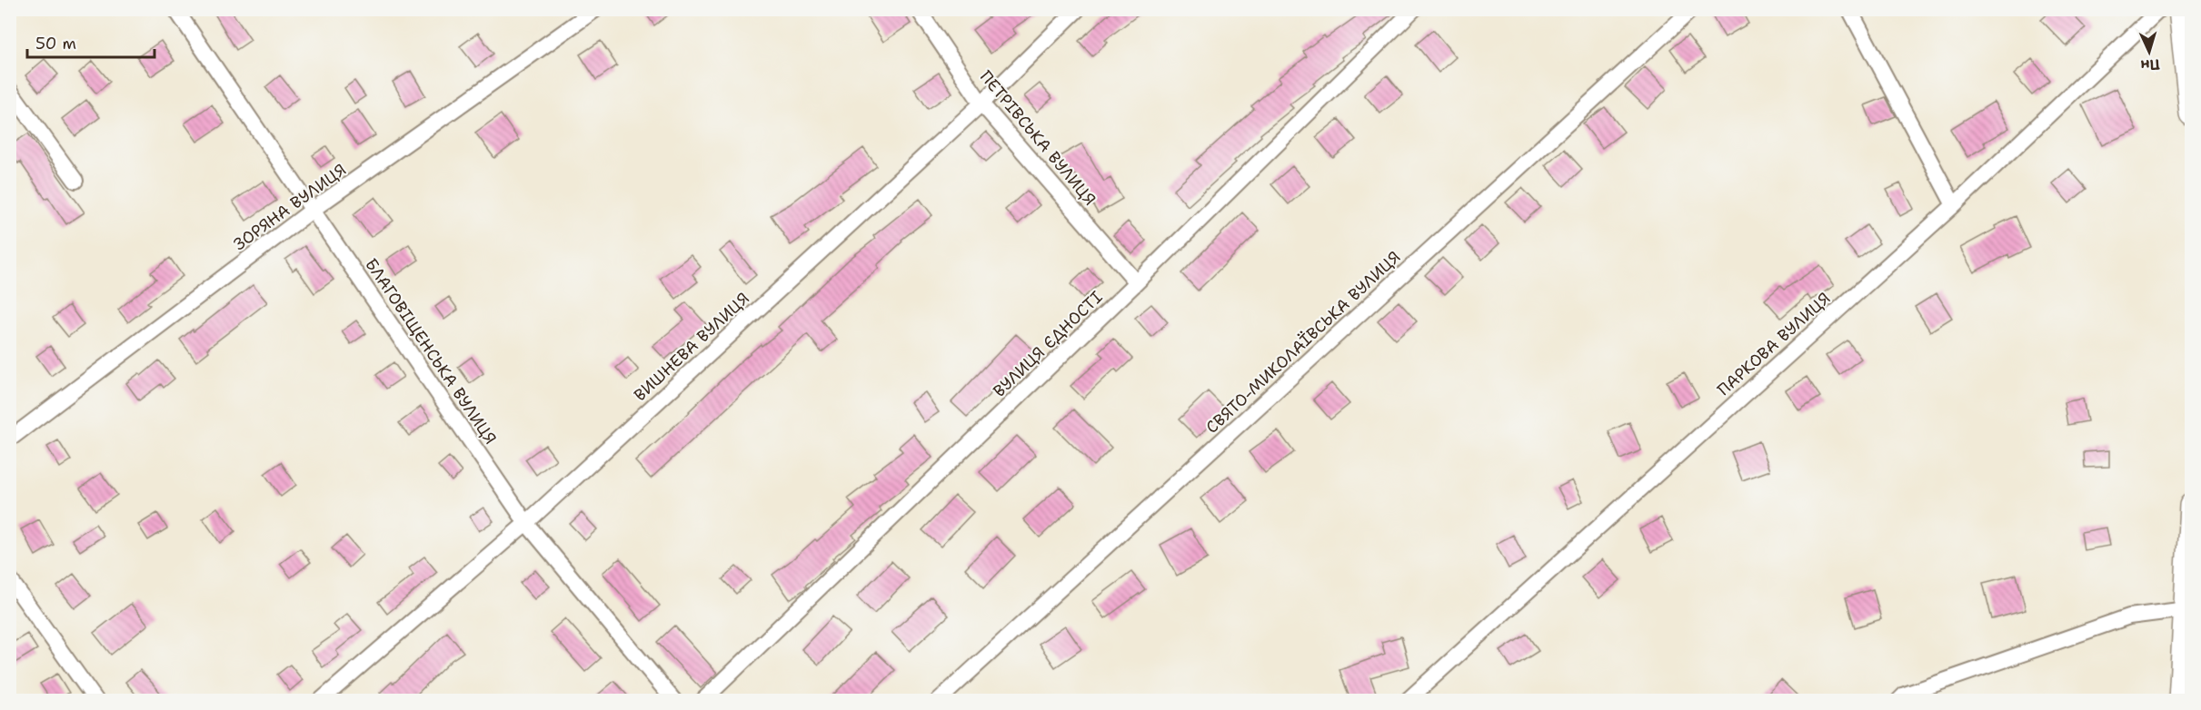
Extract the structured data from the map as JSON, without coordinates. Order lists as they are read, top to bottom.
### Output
{
  "streets": {
    "street": [
      "ПЕТРІВСЬКА ВУЛИЦЯ",
      "ЗОРЯНА ВУЛИЦЯ",
      "СВЯТО-МИКОЛАЇВСЬКА ВУЛИЦЯ",
      "ВУЛИЦЯ ЄДНОСТІ",
      "ПАРКОВА ВУЛИЦЯ",
      "ВИШНЕВА ВУЛИЦЯ",
      "БЛАГОВІЩЕНСЬКА ВУЛИЦЯ"
    ]
  },
  "crossings": [
    ["ПЕТРІВСЬКА ВУЛИЦЯ", "ВУЛИЦЯ ЄДНОСТІ"],
    ["ПЕТРІВСЬКА ВУЛИЦЯ", "ВИШНЕВА ВУЛИЦЯ"],
    ["ЗОРЯНА ВУЛИЦЯ", "БЛАГОВІЩЕНСЬКА ВУЛИЦЯ"],
    ["ВИШНЕВА ВУЛИЦЯ", "БЛАГОВІЩЕНСЬКА ВУЛИЦЯ"]
  ],
  "scale_bar": "50 m",
  "north": "bottom"
}
